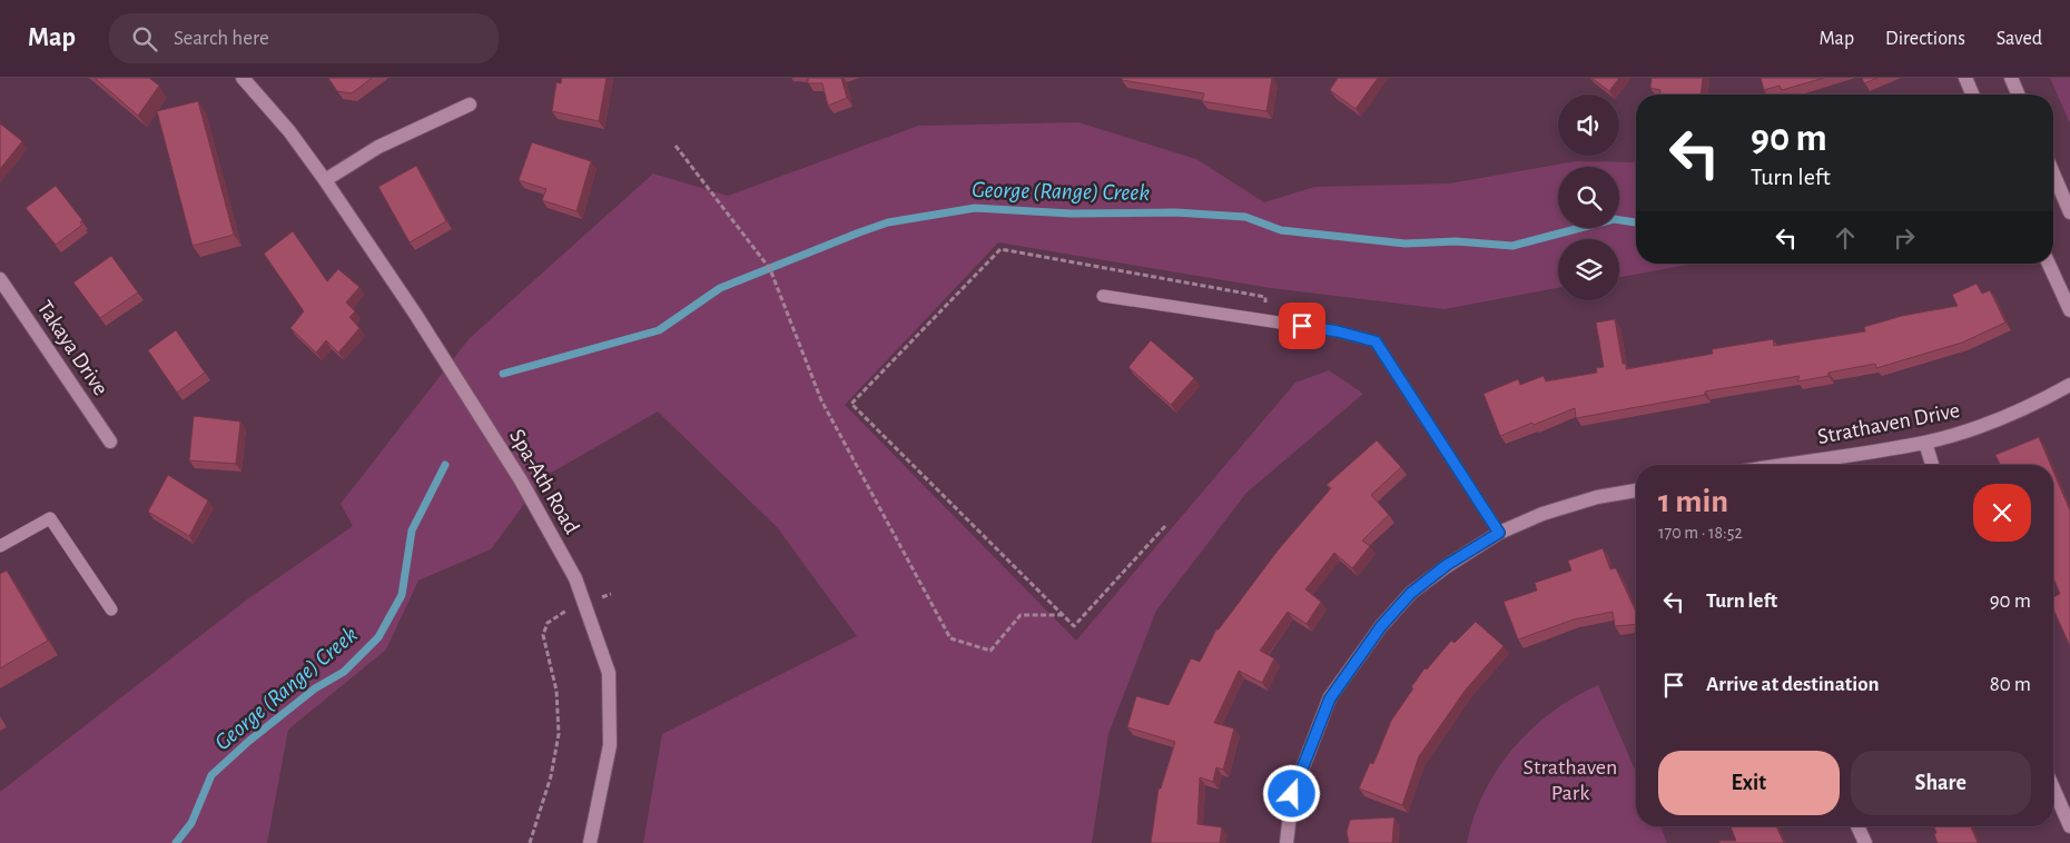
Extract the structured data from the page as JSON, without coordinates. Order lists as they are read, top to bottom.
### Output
{
  "streets": {
    "street": ["Takaya Drive", "Strathaven Drive", "Spa-Ath Road"]
  },
  "water": ["George (Range) Creek"],
  "parks": ["Strathaven Park"],
  "page": {
    "header": "Map",
    "search": "Search here",
    "nav": ["Map", "Directions", "Saved"],
    "turn": ["90 m", "Turn left"],
    "heading": ["1 min", "170 m · 18:52"],
    "list": [
      {
        "name": "Turn left",
        "value": "90 m"
      },
      {
        "name": "Arrive at destination",
        "value": "80 m"
      }
    ],
    "buttons": ["Exit", "Share"]
  }
}
